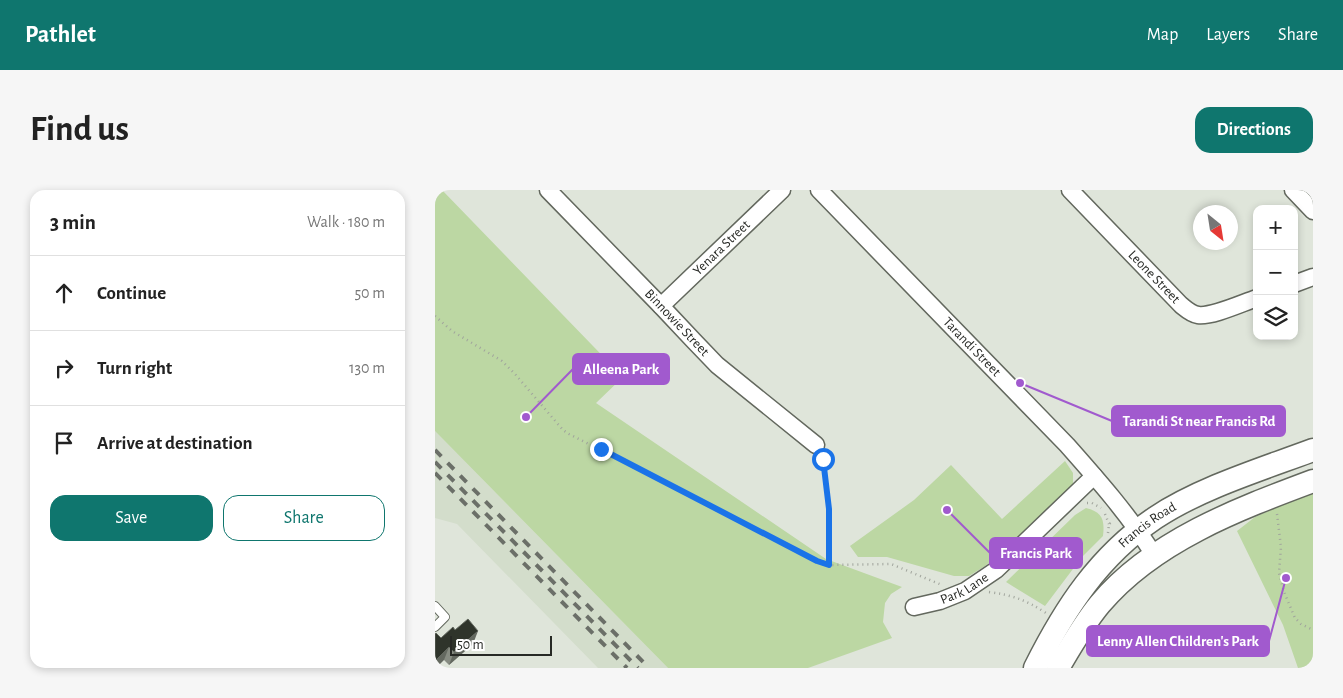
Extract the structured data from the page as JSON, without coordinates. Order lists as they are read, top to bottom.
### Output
{
  "streets": {
    "main road": ["Francis Road"],
    "street": [
      "Yenara Street",
      "Leone Street",
      "Binnowie Street",
      "Tarandi Street",
      "Park Lane"
    ]
  },
  "crossings": [
    ["Yenara Street", "Binnowie Street"],
    ["Tarandi Street", "Francis Road"],
    ["Tarandi Street", "Park Lane"]
  ],
  "places": [
    "Tarandi St near Francis Rd",
    "Alleena Park",
    "Francis Park",
    "Lenny Allen Children's Park"
  ],
  "scale_bar": "50 m",
  "north": "bottom right",
  "page": {
    "header": "Pathlet",
    "nav": ["Map", "Layers", "Share"],
    "buttons": [
      "Directions",
      ["Save", "Share"]
    ],
    "title": "Find us",
    "heading": ["3 min", "Walk · 180 m"],
    "map_buttons": ["+", "−"],
    "list": [
      ["Continue", "50 m"],
      ["Turn right", "130 m"],
      "Arrive at destination"
    ],
    "scale": "50 m"
  }
}
